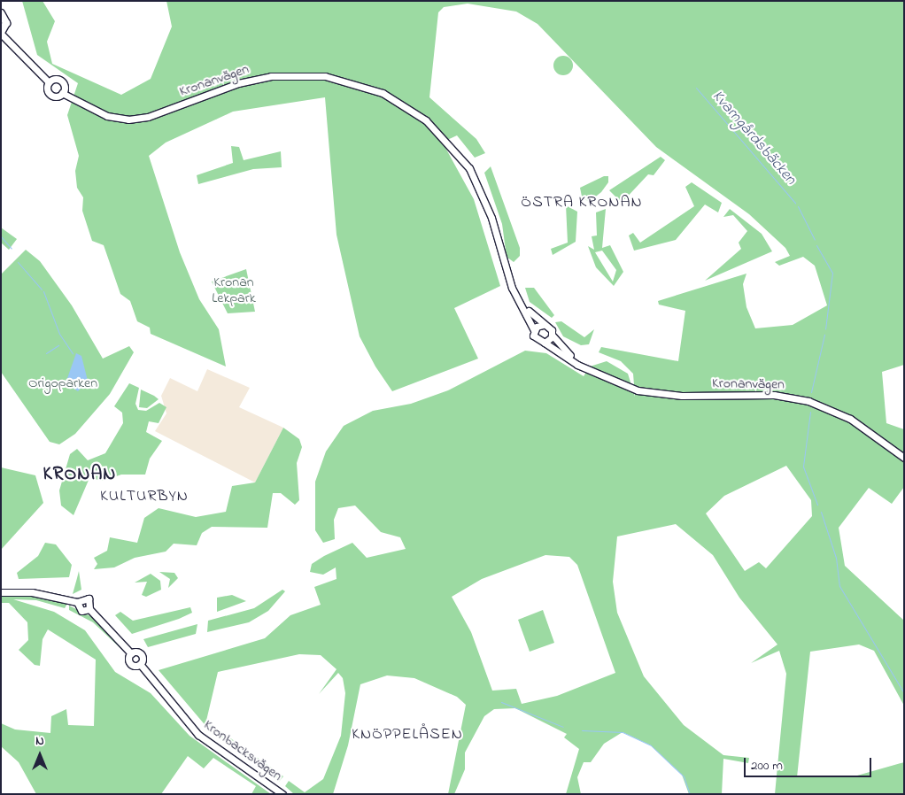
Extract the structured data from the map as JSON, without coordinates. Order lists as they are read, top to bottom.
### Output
{
  "streets": {
    "street": ["Kronanvägen", "Kronbacksvägen"]
  },
  "districts": [
    "ÖSTRA KRONAN",
    "KRONAN",
    "KULTURBYN",
    "KNÖPPELÅSEN"
  ],
  "water": ["Kvarngårdsbäcken"],
  "parks": ["Kronan Lekpark", "Origoparken"],
  "scale_bar": "200 m",
  "north": "top"
}
